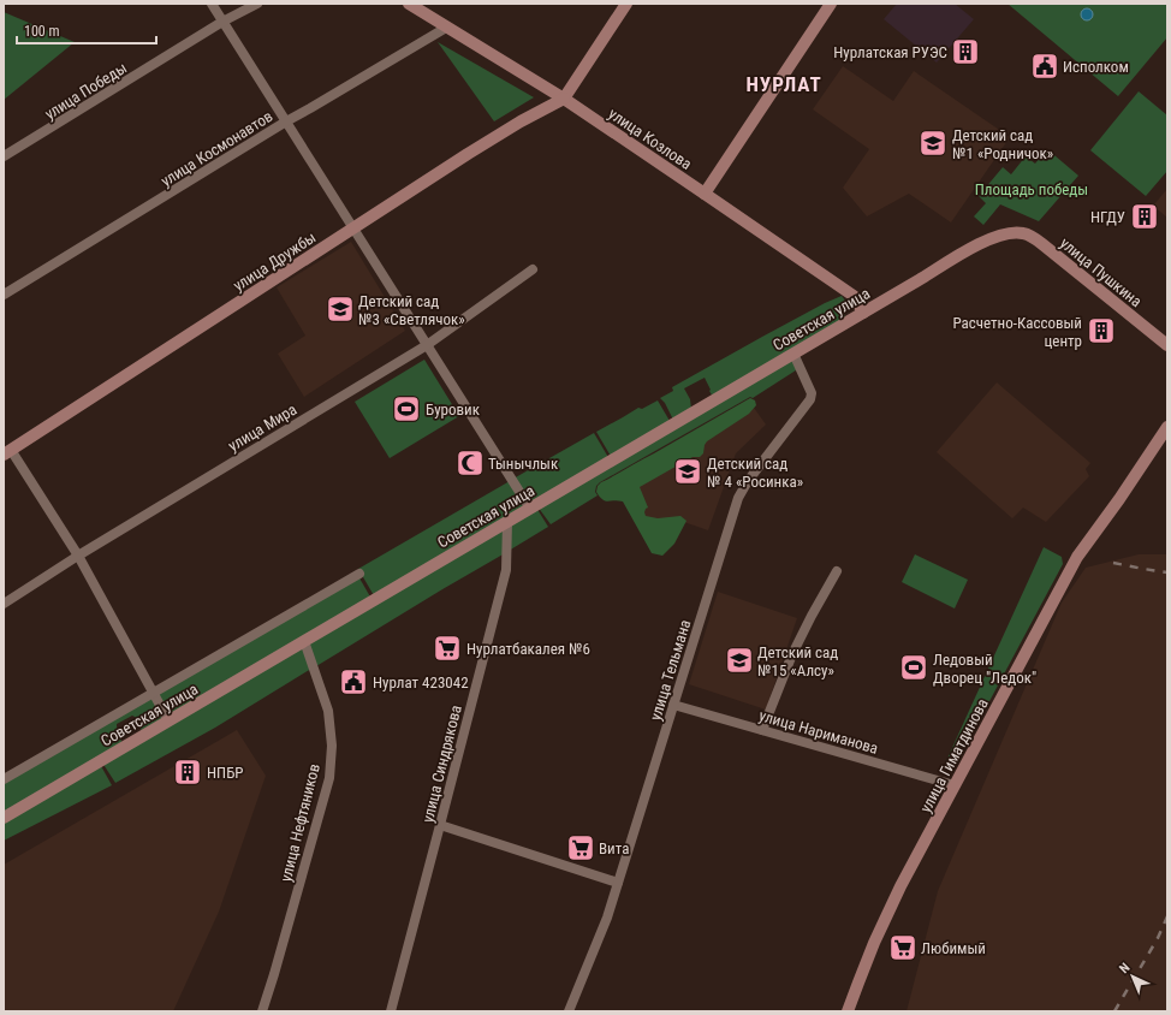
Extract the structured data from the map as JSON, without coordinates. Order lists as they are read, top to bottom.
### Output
{
  "streets": {
    "main road": [
      "улица Козлова",
      "улица Дружбы",
      "улица Пушкина",
      "Советская улица",
      "улица Гиматдинова"
    ],
    "street": [
      "улица Победы",
      "улица Космонавтов",
      "улица Мира",
      "улица Тельмана",
      "улица Нариманова",
      "улица Синдрякова",
      "улица Нефтяников"
    ]
  },
  "crossings": [
    ["улица Козлова", "улица Космонавтов"],
    ["улица Козлова", "улица Дружбы"],
    ["улица Козлова", "Советская улица"],
    ["улица Пушкина", "Советская улица"],
    ["Советская улица", "улица Тельмана"],
    ["Советская улица", "улица Синдрякова"],
    ["Советская улица", "улица Нефтяников"],
    ["улица Тельмана", "улица Нариманова"],
    ["улица Нариманова", "улица Гиматдинова"]
  ],
  "districts": ["НУРЛАТ"],
  "parks": ["Площадь победы"],
  "places": {
    "building": [
      "Нурлатская РУЭС",
      "НГДУ",
      "Расчетно-Кассовый центр",
      "НПБР"
    ],
    "public building": ["Исполком", "Нурлат 423042"],
    "school or university": [
      "Детский сад №1 «Родничок»",
      "Детский сад №3 «Светлячок»",
      "Детский сад № 4 «Росинка»",
      "Детский сад №15 «Алсу»"
    ],
    "sports": ["Буровик", "Ледовый Дворец \"Ледок\""],
    "mosque": ["Тынычлык"],
    "supermarket": ["Нурлатбакалея №6", "Вита", "Любимый"]
  },
  "scale_bar": "100 m",
  "north": "top left"
}
